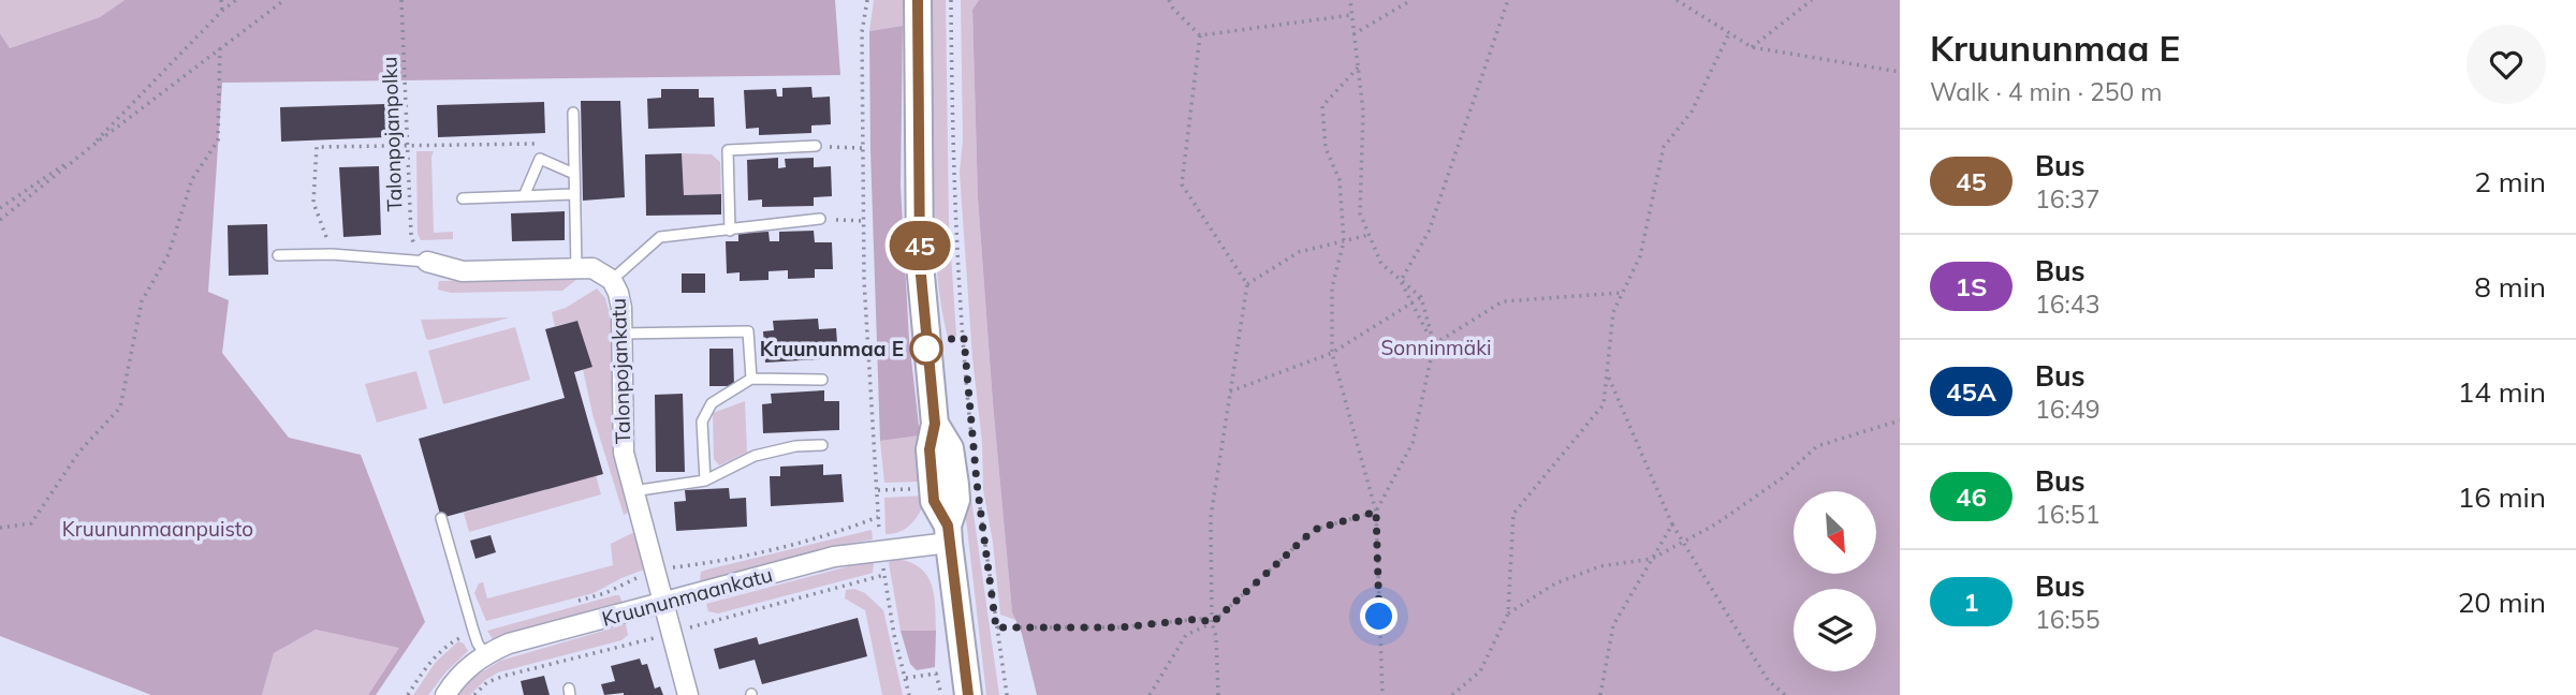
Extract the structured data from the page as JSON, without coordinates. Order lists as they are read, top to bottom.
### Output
{
  "streets": {
    "street": ["Talonpojankatu", "Kruununmaankatu"],
    "path": ["Talonpojanpolku"]
  },
  "crossings": [
    ["Talonpojanpolku", "Talonpojankatu"],
    ["Talonpojankatu", "Kruununmaankatu"]
  ],
  "parks": ["Sonninmäki", "Kruununmaanpuisto"],
  "places": ["Kruununmaa E"],
  "lines": ["bus line 45"],
  "north": "bottom right",
  "page": {
    "on_map": "45",
    "heading": ["Kruununmaa E", "Walk · 4 min · 250 m"],
    "list": [
      {
        "mark": "45",
        "name": "Bus",
        "note": "16:37",
        "value": "2 min"
      },
      {
        "mark": "1S",
        "name": "Bus",
        "note": "16:43",
        "value": "8 min"
      },
      {
        "mark": "45A",
        "name": "Bus",
        "note": "16:49",
        "value": "14 min"
      },
      {
        "mark": "46",
        "name": "Bus",
        "note": "16:51",
        "value": "16 min"
      },
      {
        "mark": "1",
        "name": "Bus",
        "note": "16:55",
        "value": "20 min"
      }
    ]
  }
}
